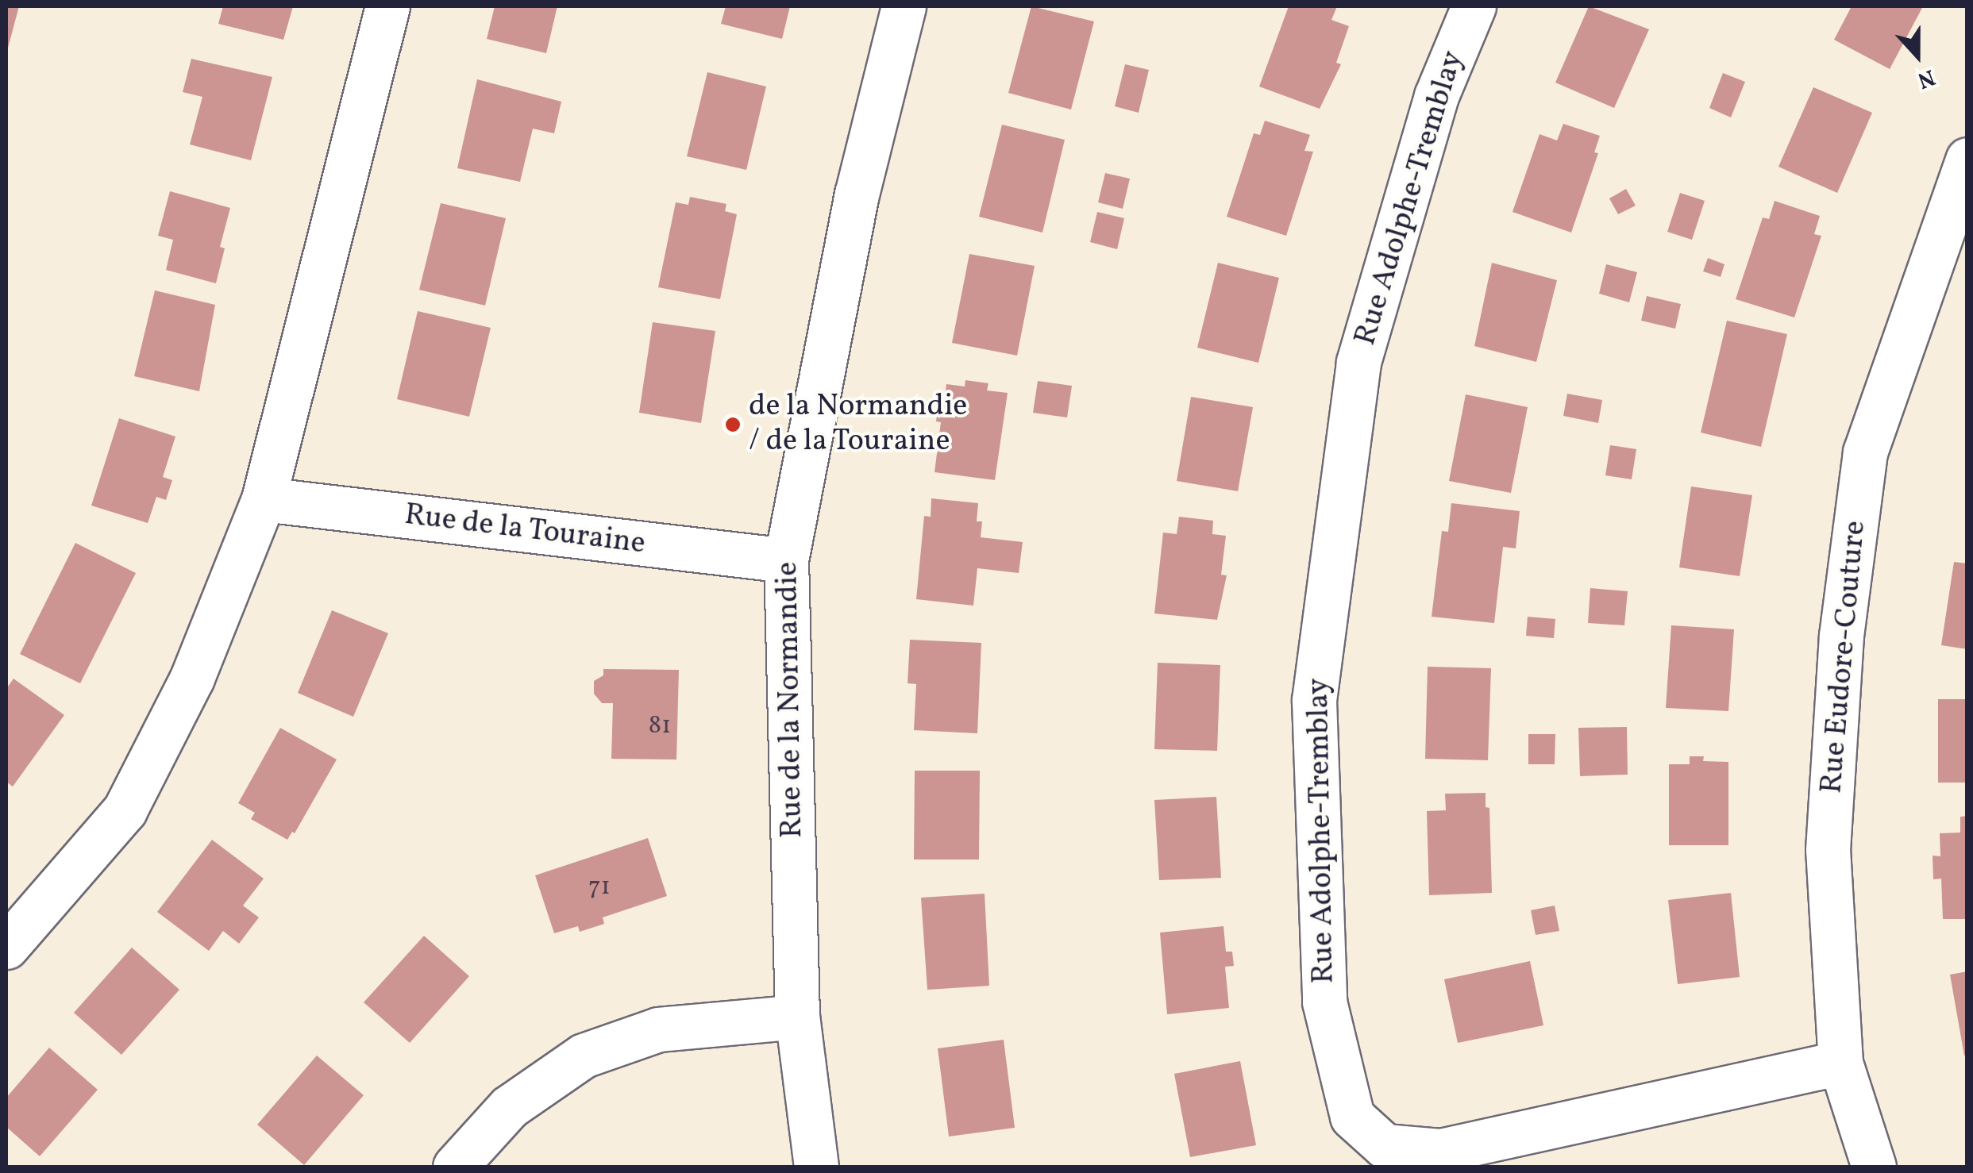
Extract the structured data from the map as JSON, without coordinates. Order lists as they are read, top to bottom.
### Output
{
  "streets": {
    "street": [
      "Rue Adolphe-Tremblay",
      "Rue de la Touraine",
      "Rue Eudore-Couture",
      "Rue de la Normandie"
    ]
  },
  "crossings": [
    ["Rue Adolphe-Tremblay", "Rue Eudore-Couture"],
    ["Rue de la Touraine", "Rue de la Normandie"]
  ],
  "places": ["de la Normandie / de la Touraine"],
  "house_numbers": ["81", "71"],
  "north": "bottom"
}
